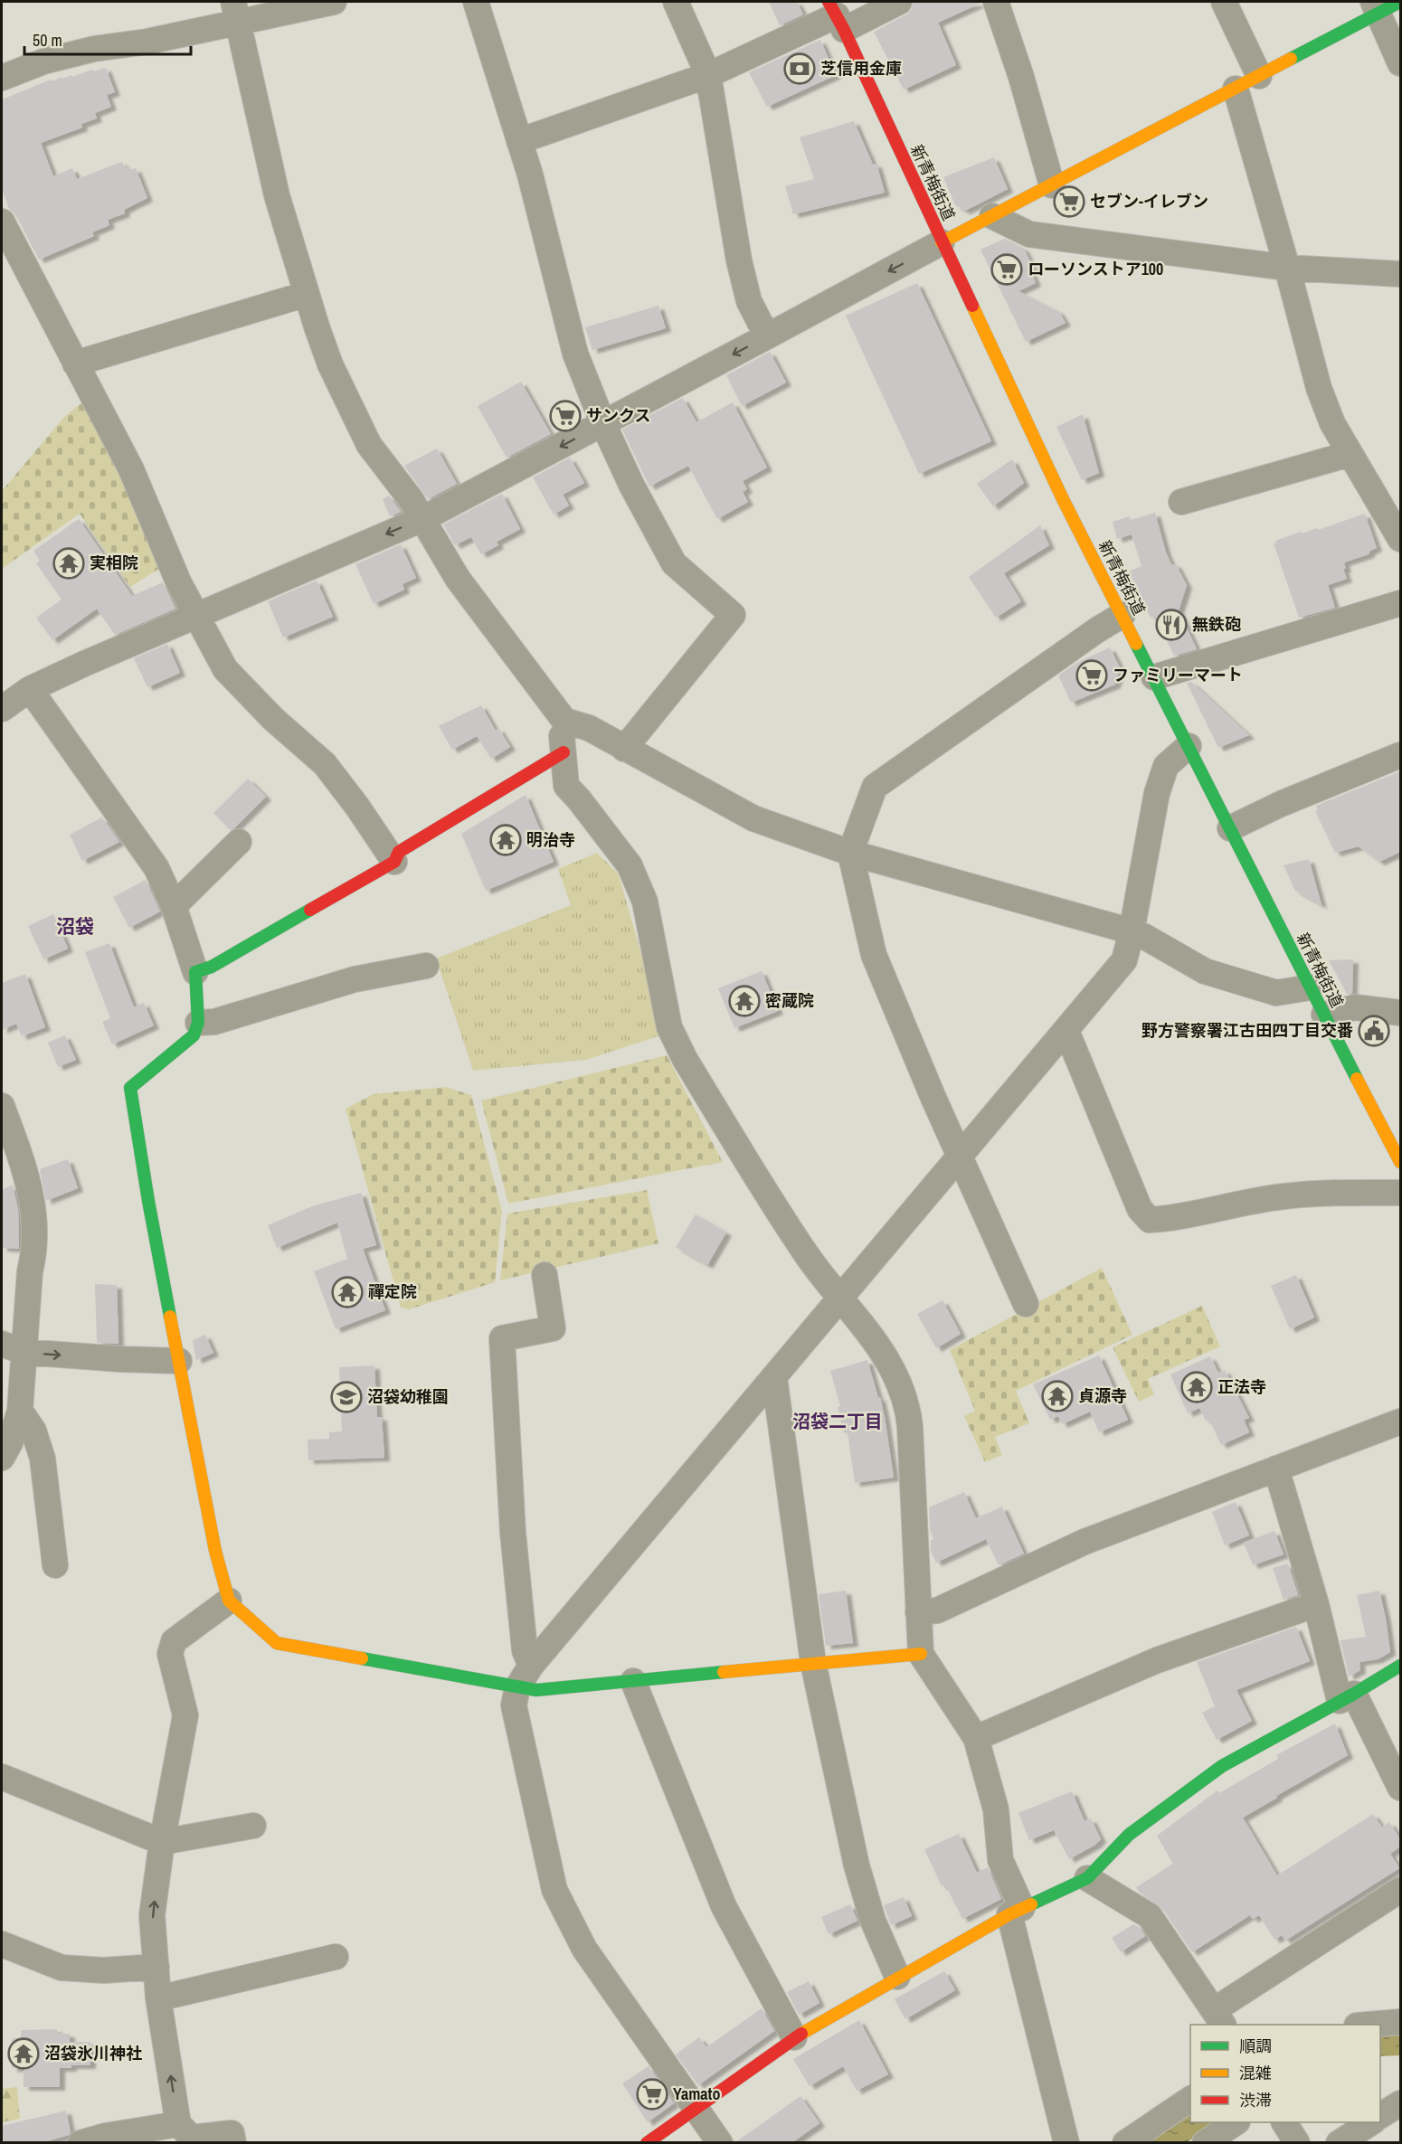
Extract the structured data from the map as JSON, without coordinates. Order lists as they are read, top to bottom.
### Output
{
  "streets": {
    "street": ["新青梅街道"]
  },
  "districts": ["沼袋", "沼袋二丁目"],
  "places": {
    "bank": ["芝信用金庫"],
    "supermarket": [
      "セブン-イレブン",
      "ローソンストア100",
      "サンクス",
      "ファミリーマート",
      "Yamato"
    ],
    "temple": [
      "実相院",
      "明治寺",
      "密蔵院",
      "禪定院",
      "正法寺",
      "貞源寺",
      "沼袋氷川神社"
    ],
    "restaurant": ["無鉄砲"],
    "public building": ["野方警察署江古田四丁目交番"],
    "school or university": ["沼袋幼稚園"]
  },
  "legend": ["順調", "混雑", "渋滞"],
  "scale_bar": "50 m"
}
